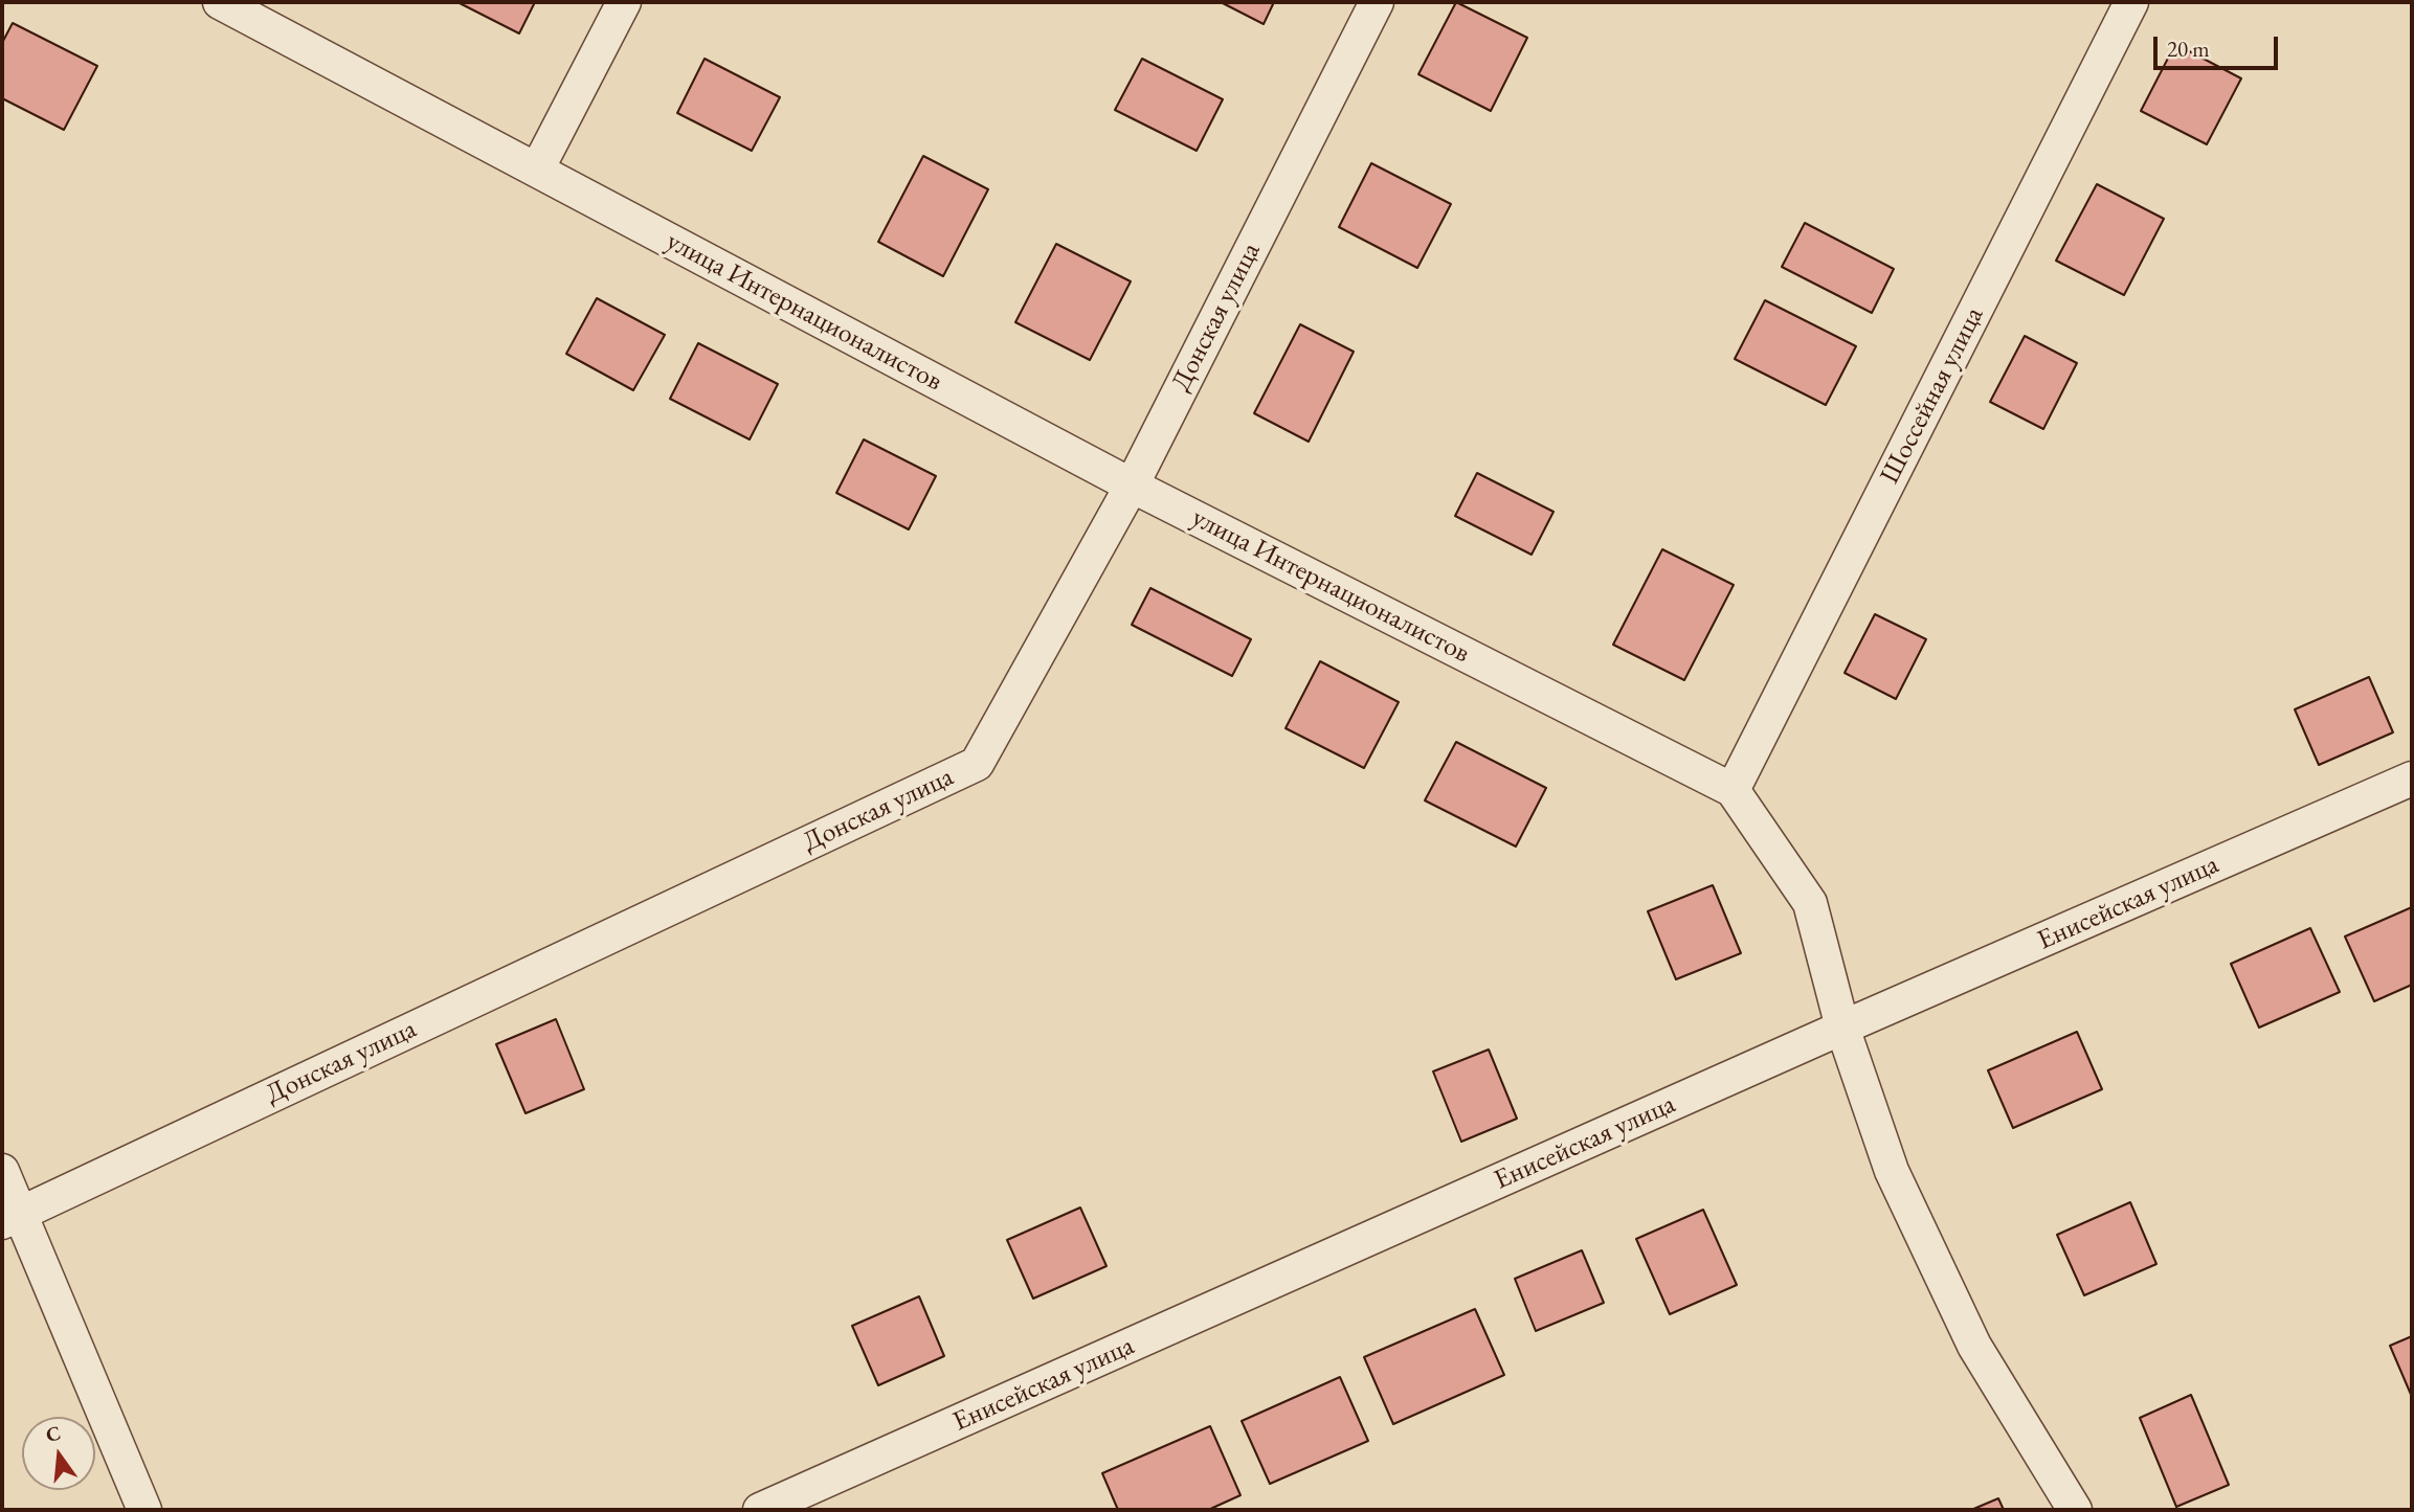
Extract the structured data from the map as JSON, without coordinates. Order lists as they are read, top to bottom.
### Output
{
  "streets": {
    "street": [
      "улица Интернационалистов",
      "Донская улица",
      "Шоссейная улица",
      "Енисейская улица"
    ]
  },
  "crossings": [
    ["улица Интернационалистов", "Донская улица"],
    ["улица Интернационалистов", "Шоссейная улица"],
    ["улица Интернационалистов", "Енисейская улица"]
  ],
  "scale_bar": "20 m",
  "north": "top"
}
